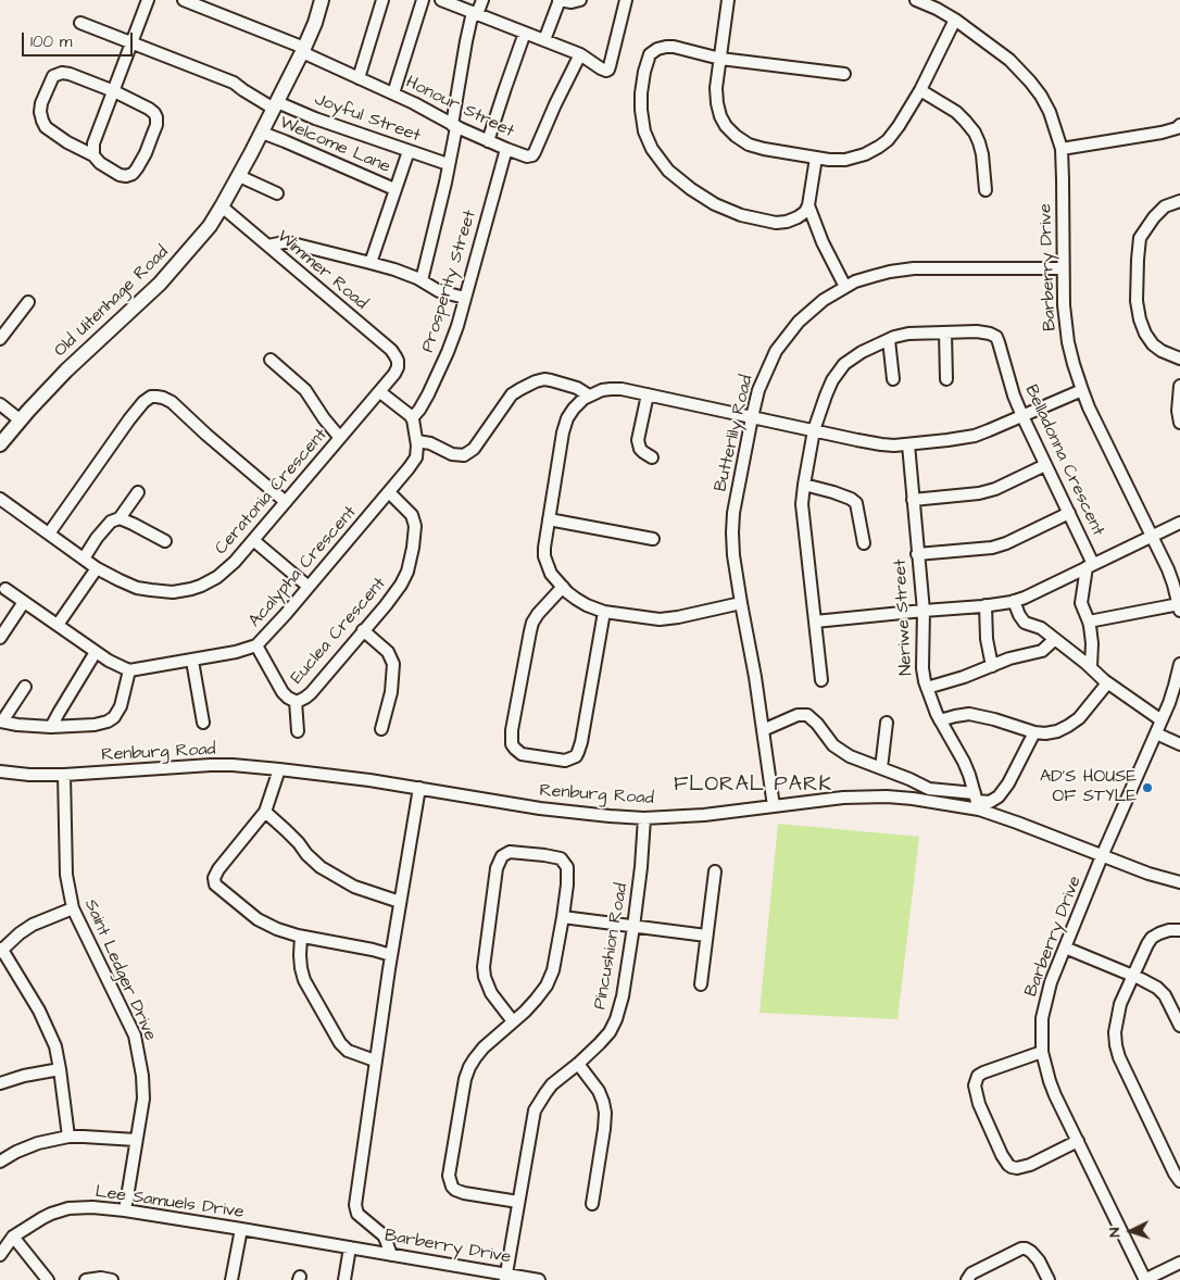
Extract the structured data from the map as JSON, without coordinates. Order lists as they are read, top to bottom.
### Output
{
  "streets": {
    "main road": ["Old Uitenhage Road"],
    "street": [
      "Honour Street",
      "Joyful Street",
      "Welcome Lane",
      "Barberry Drive",
      "Wimmer Road",
      "Prosperity Street",
      "Butterlily Road",
      "Belladonna Crescent",
      "Ceratonia Crescent",
      "Acalypha Crescent",
      "Neriwe Street",
      "Euclea Crescent",
      "Renburg Road",
      "Pincushion Road",
      "Saint Ledger Drive",
      "Lee Samuels Drive"
    ]
  },
  "crossings": [
    ["Honour Street", "Prosperity Street"],
    ["Honour Street", "Old Uitenhage Road"],
    ["Joyful Street", "Old Uitenhage Road"],
    ["Welcome Lane", "Old Uitenhage Road"],
    ["Barberry Drive", "Butterlily Road"],
    ["Barberry Drive", "Renburg Road"],
    ["Barberry Drive", "Pincushion Road"],
    ["Barberry Drive", "Lee Samuels Drive"],
    ["Wimmer Road", "Old Uitenhage Road"],
    ["Wimmer Road", "Ceratonia Crescent"],
    ["Butterlily Road", "Renburg Road"],
    ["Acalypha Crescent", "Euclea Crescent"],
    ["Neriwe Street", "Renburg Road"],
    ["Renburg Road", "Pincushion Road"],
    ["Renburg Road", "Saint Ledger Drive"],
    ["Saint Ledger Drive", "Lee Samuels Drive"]
  ],
  "districts": ["FLORAL PARK"],
  "places": ["AD'S HOUSE OF STYLE"],
  "scale_bar": "100 m",
  "north": "left"
}
